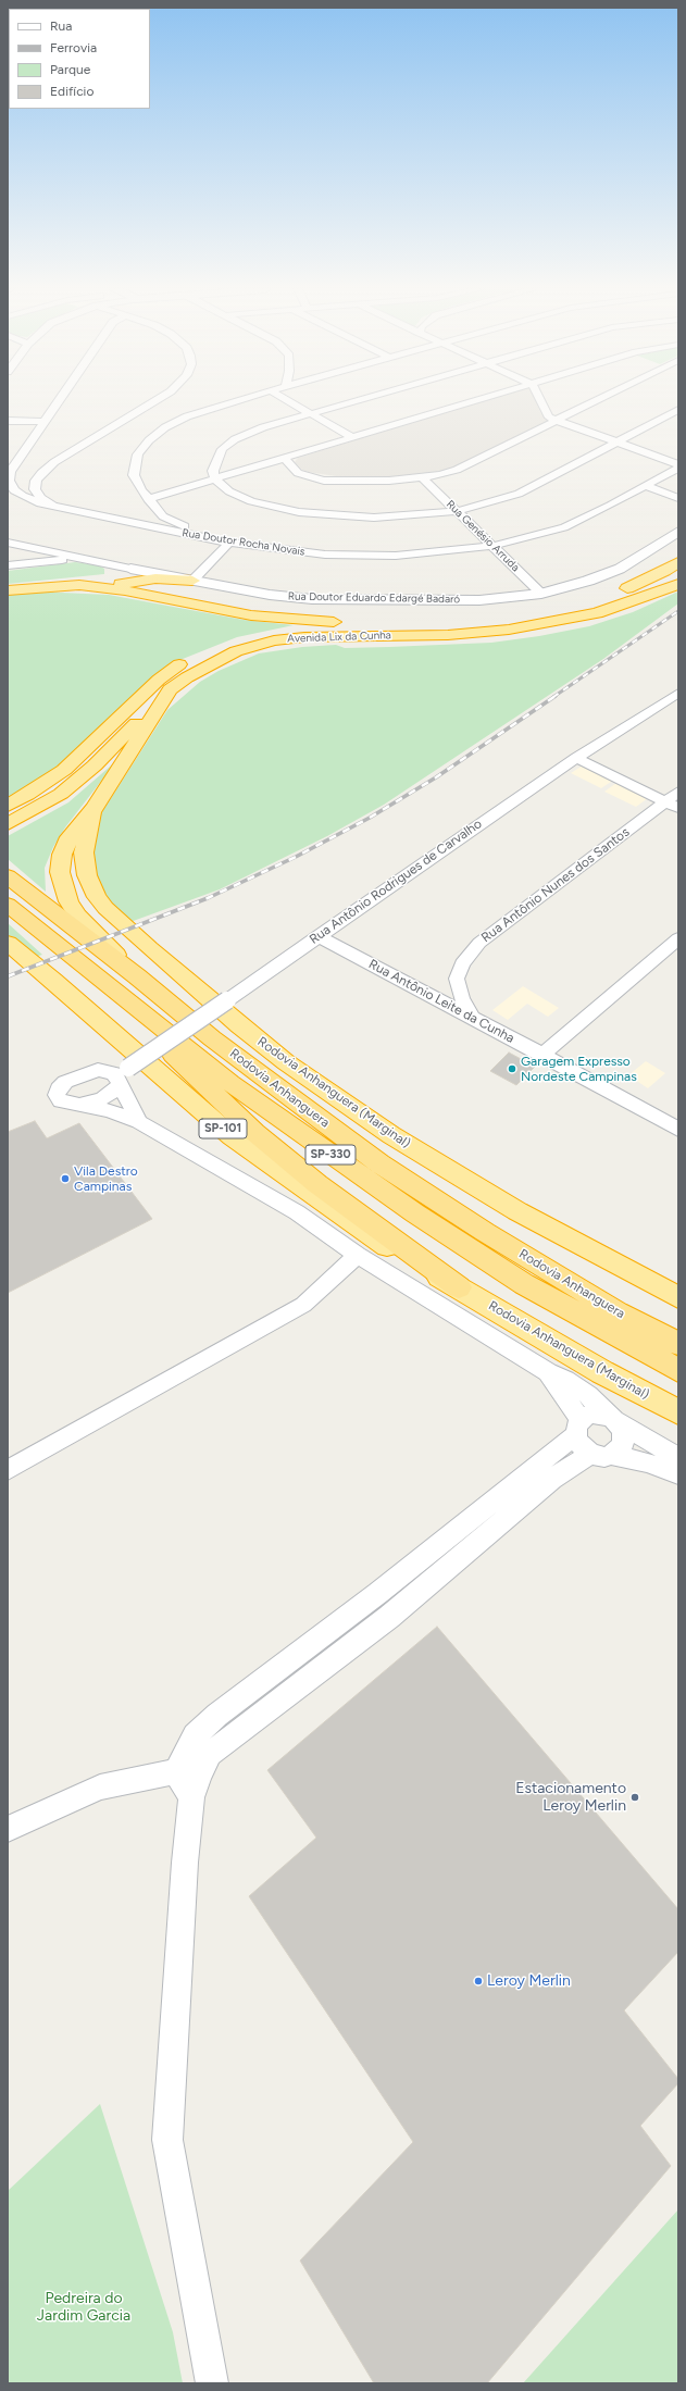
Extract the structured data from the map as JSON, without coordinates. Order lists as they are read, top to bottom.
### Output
{
  "streets": {
    "highway": [
      "Avenida Lix da Cunha",
      "Rodovia Anhanguera",
      "Rodovia Anhanguera (Marginal)",
      "SP-101",
      "SP-330"
    ],
    "street": [
      "Rua Genésio Arruda",
      "Rua Doutor Rocha Novais",
      "Rua Doutor Eduardo Edargé Badaró",
      "Rua Antônio Rodrigues de Carvalho",
      "Rua Antônio Nunes dos Santos",
      "Rua Antônio Leite da Cunha"
    ]
  },
  "crossings": [
    ["Rua Genésio Arruda", "Rua Doutor Rocha Novais"],
    ["Rua Genésio Arruda", "Rua Doutor Eduardo Edargé Badaró"],
    ["Avenida Lix da Cunha", "Rodovia Anhanguera"],
    ["Avenida Lix da Cunha", "Rodovia Anhanguera (Marginal)"],
    ["Rua Antônio Rodrigues de Carvalho", "Rua Antônio Leite da Cunha"],
    ["Rua Antônio Nunes dos Santos", "Rua Antônio Leite da Cunha"],
    ["Rodovia Anhanguera (Marginal)", "SP-101"]
  ],
  "parks": ["Pedreira do Jardim Garcia"],
  "places": [
    "Garagem Expresso Nordeste Campinas",
    "Vila Destro Campinas",
    "Estacionamento Leroy Merlin",
    "Leroy Merlin"
  ],
  "legend": [
    "Rua",
    "Ferrovia",
    "Parque",
    "Edifício"
  ]
}
